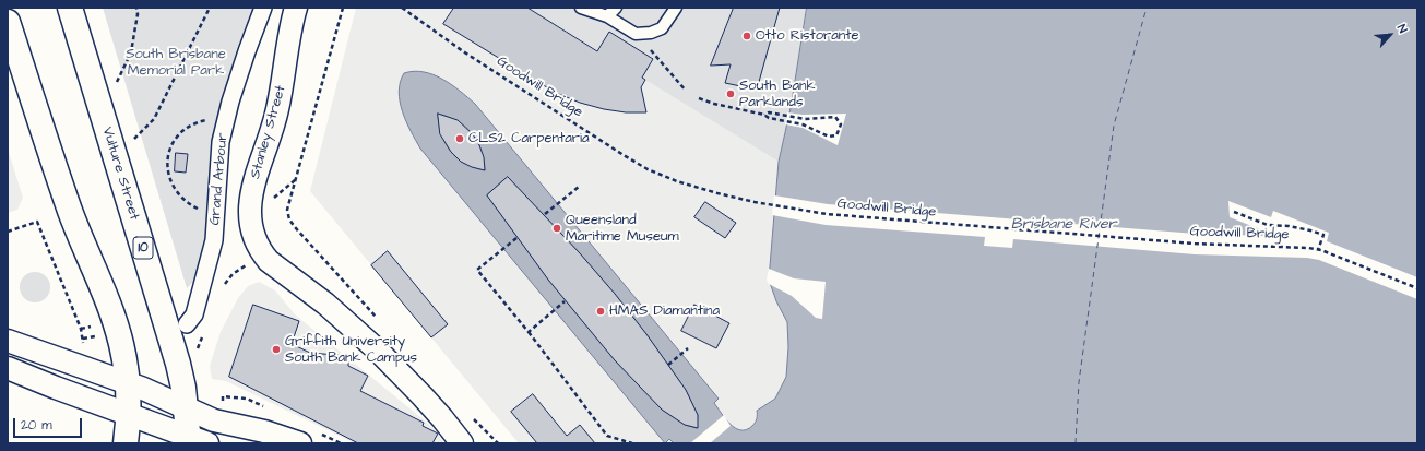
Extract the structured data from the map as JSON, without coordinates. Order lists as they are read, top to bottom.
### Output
{
  "streets": {
    "main road": ["Vulture Street", "10"],
    "street": ["Stanley Street", "Grand Arbour"],
    "path": ["Goodwill Bridge"]
  },
  "water": ["Brisbane River"],
  "parks": ["South Brisbane Memorial Park"],
  "places": [
    "Otto Ristorante",
    "South Bank Parklands",
    "CLS2 Carpentaria",
    "Queensland Maritime Museum",
    "HMAS Diamantina",
    "Griffith University South Bank Campus"
  ],
  "scale_bar": "20 m",
  "north": "top right"
}
